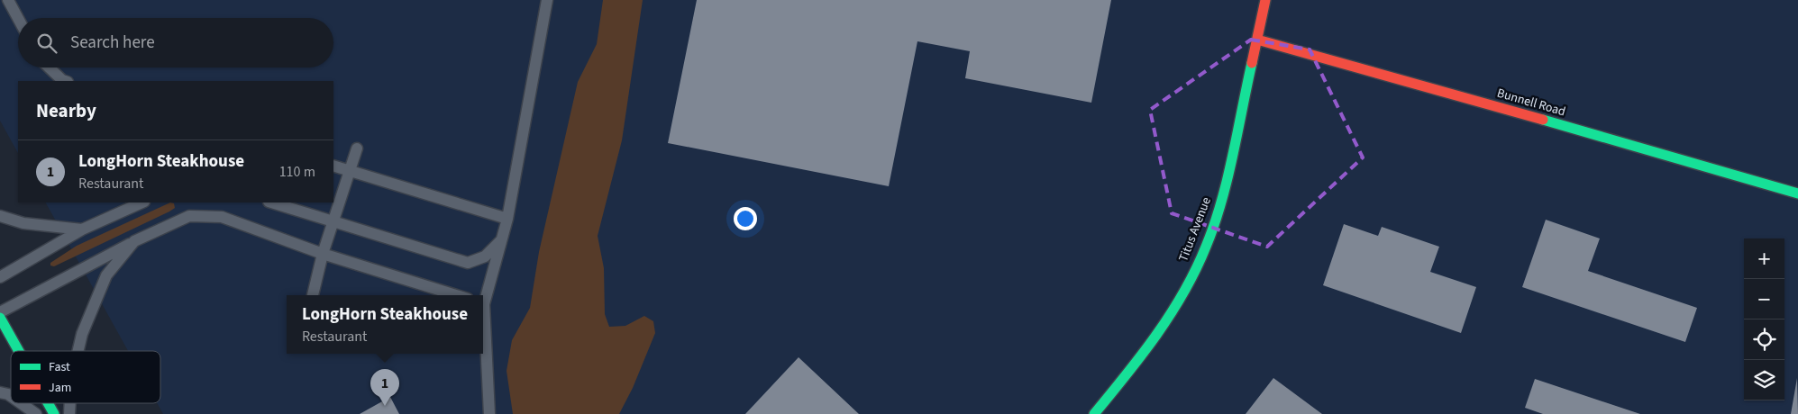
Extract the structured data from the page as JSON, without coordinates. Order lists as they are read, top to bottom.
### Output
{
  "streets": {
    "main road": ["Bunnell Road", "Titus Avenue"]
  },
  "crossings": [
    ["Bunnell Road", "Titus Avenue"]
  ],
  "legend": ["Fast", "Jam"],
  "page": {
    "search": "Search here",
    "heading": "Nearby",
    "list": [
      {
        "mark": "1",
        "name": "LongHorn Steakhouse",
        "note": "Restaurant",
        "value": "110 m"
      }
    ],
    "map_buttons": ["+", "−"],
    "popup": ["LongHorn Steakhouse", "Restaurant"],
    "pins": "1"
  }
}
